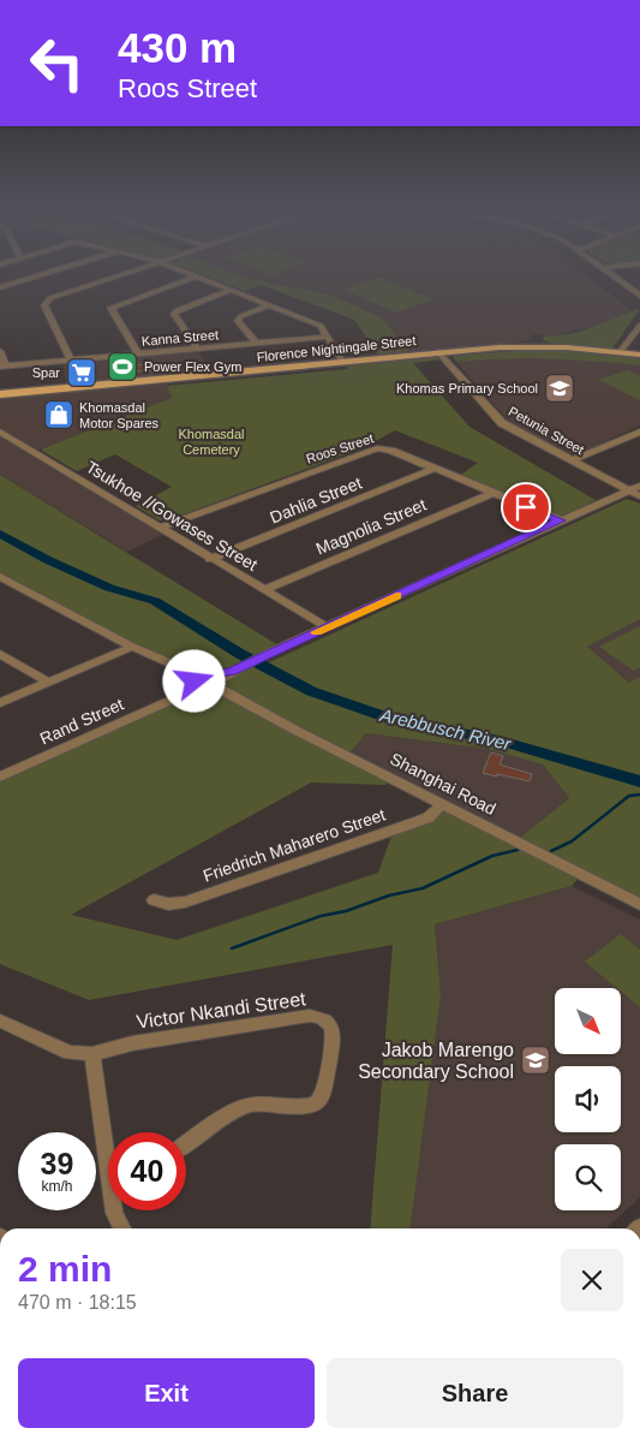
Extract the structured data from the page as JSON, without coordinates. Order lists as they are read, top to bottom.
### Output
{
  "streets": {
    "main road": ["Florence Nightingale Street"],
    "street": [
      "Kanna Street",
      "Petunia Street",
      "Roos Street",
      "Dahlia Street",
      "Tsukhoe //Gowases Street",
      "Magnolia Street",
      "Rand Street",
      "Shanghai Road",
      "Friedrich Maharero Street",
      "Victor Nkandi Street"
    ]
  },
  "crossings": [
    ["Florence Nightingale Street", "Petunia Street"],
    ["Petunia Street", "Rand Street"],
    ["Roos Street", "Dahlia Street"],
    ["Roos Street", "Tsukhoe //Gowases Street"],
    ["Roos Street", "Magnolia Street"],
    ["Roos Street", "Rand Street"],
    ["Dahlia Street", "Tsukhoe //Gowases Street"],
    ["Tsukhoe //Gowases Street", "Magnolia Street"],
    ["Tsukhoe //Gowases Street", "Rand Street"],
    ["Rand Street", "Shanghai Road"],
    ["Shanghai Road", "Friedrich Maharero Street"]
  ],
  "water": ["Arebbusch River"],
  "parks": ["Khomasdal Cemetery"],
  "places": {
    "sports": ["Power Flex Gym"],
    "supermarket": ["Spar"],
    "school or university": ["Khomas Primary School", "Jakob Marengo Secondary School"],
    "shop": ["Khomasdal Motor Spares"]
  },
  "north": "bottom right",
  "page": {
    "turn": ["430 m", "Roos Street"],
    "speed": "39 km/h",
    "limit": "40",
    "heading": ["2 min", "470 m · 18:15"],
    "buttons": ["Exit", "Share"]
  }
}
